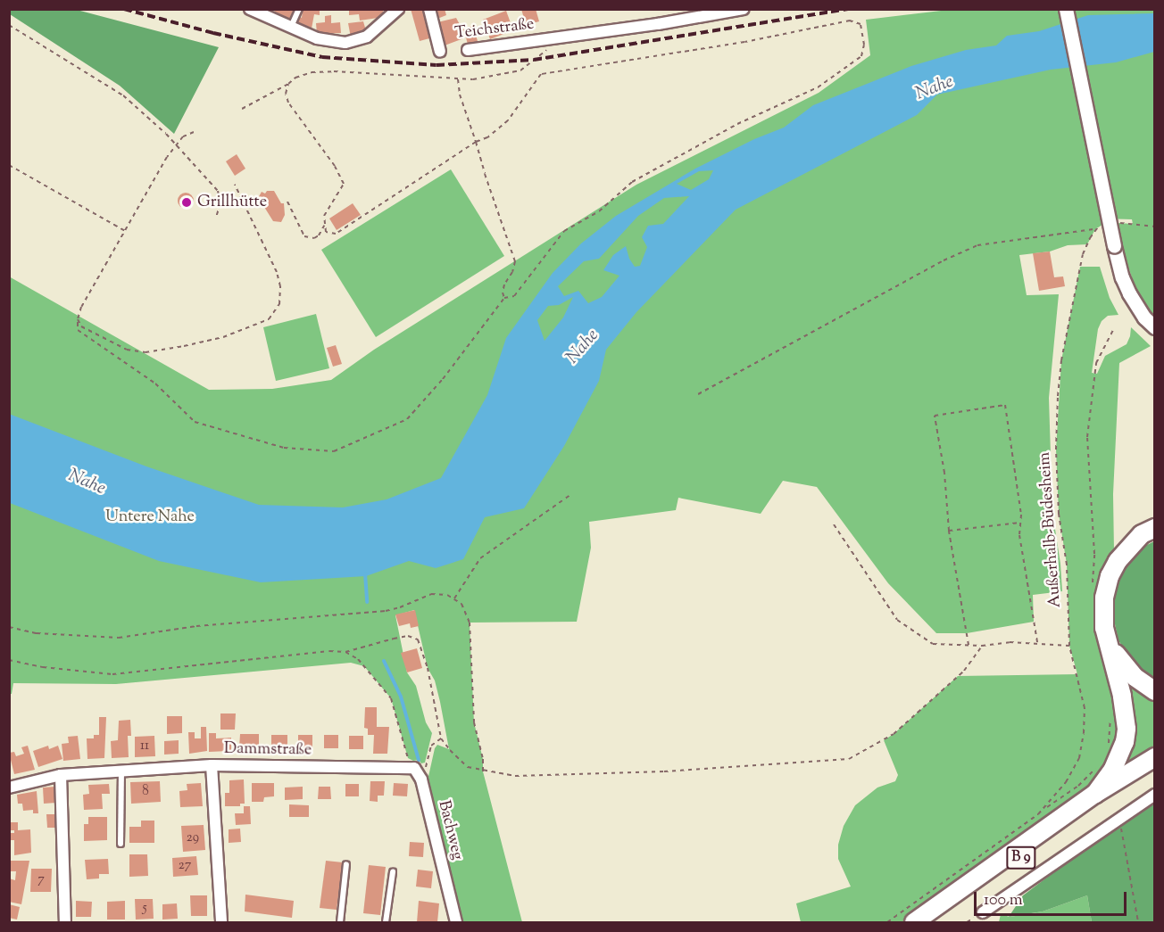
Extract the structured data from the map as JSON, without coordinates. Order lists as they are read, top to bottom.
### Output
{
  "streets": {
    "highway": ["B 9"],
    "street": ["Teichstraße", "Dammstraße", "Bachweg"],
    "path": ["Außerhalb-Büdesheim"]
  },
  "crossings": [
    ["Dammstraße", "Bachweg"]
  ],
  "water": ["Nahe"],
  "parks": ["Untere Nahe"],
  "places": ["Grillhütte"],
  "house_numbers": [
    "11",
    "8",
    "29",
    "27",
    "7",
    "5"
  ],
  "scale_bar": "100 m"
}
